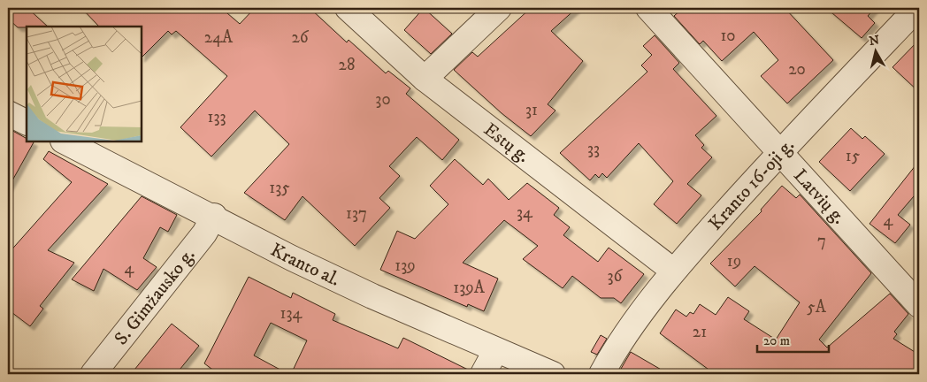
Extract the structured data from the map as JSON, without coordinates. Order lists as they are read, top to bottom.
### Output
{
  "streets": {
    "street": [
      "Estų g.",
      "Kranto 16-oji g.",
      "Latvių g.",
      "Kranto al.",
      "S. Gimžausko g."
    ]
  },
  "crossings": [
    ["Estų g.", "Kranto 16-oji g."],
    ["Kranto 16-oji g.", "Latvių g."],
    ["Kranto al.", "S. Gimžausko g."]
  ],
  "house_numbers": [
    "10",
    "24A",
    "26",
    "28",
    "20",
    "30",
    "31",
    "133",
    "33",
    "15",
    "135",
    "34",
    "137",
    "4",
    "7",
    "19",
    "139",
    "4",
    "36",
    "139A",
    "5A",
    "134",
    "21"
  ],
  "scale_bar": "20 m",
  "north": "top"
}
